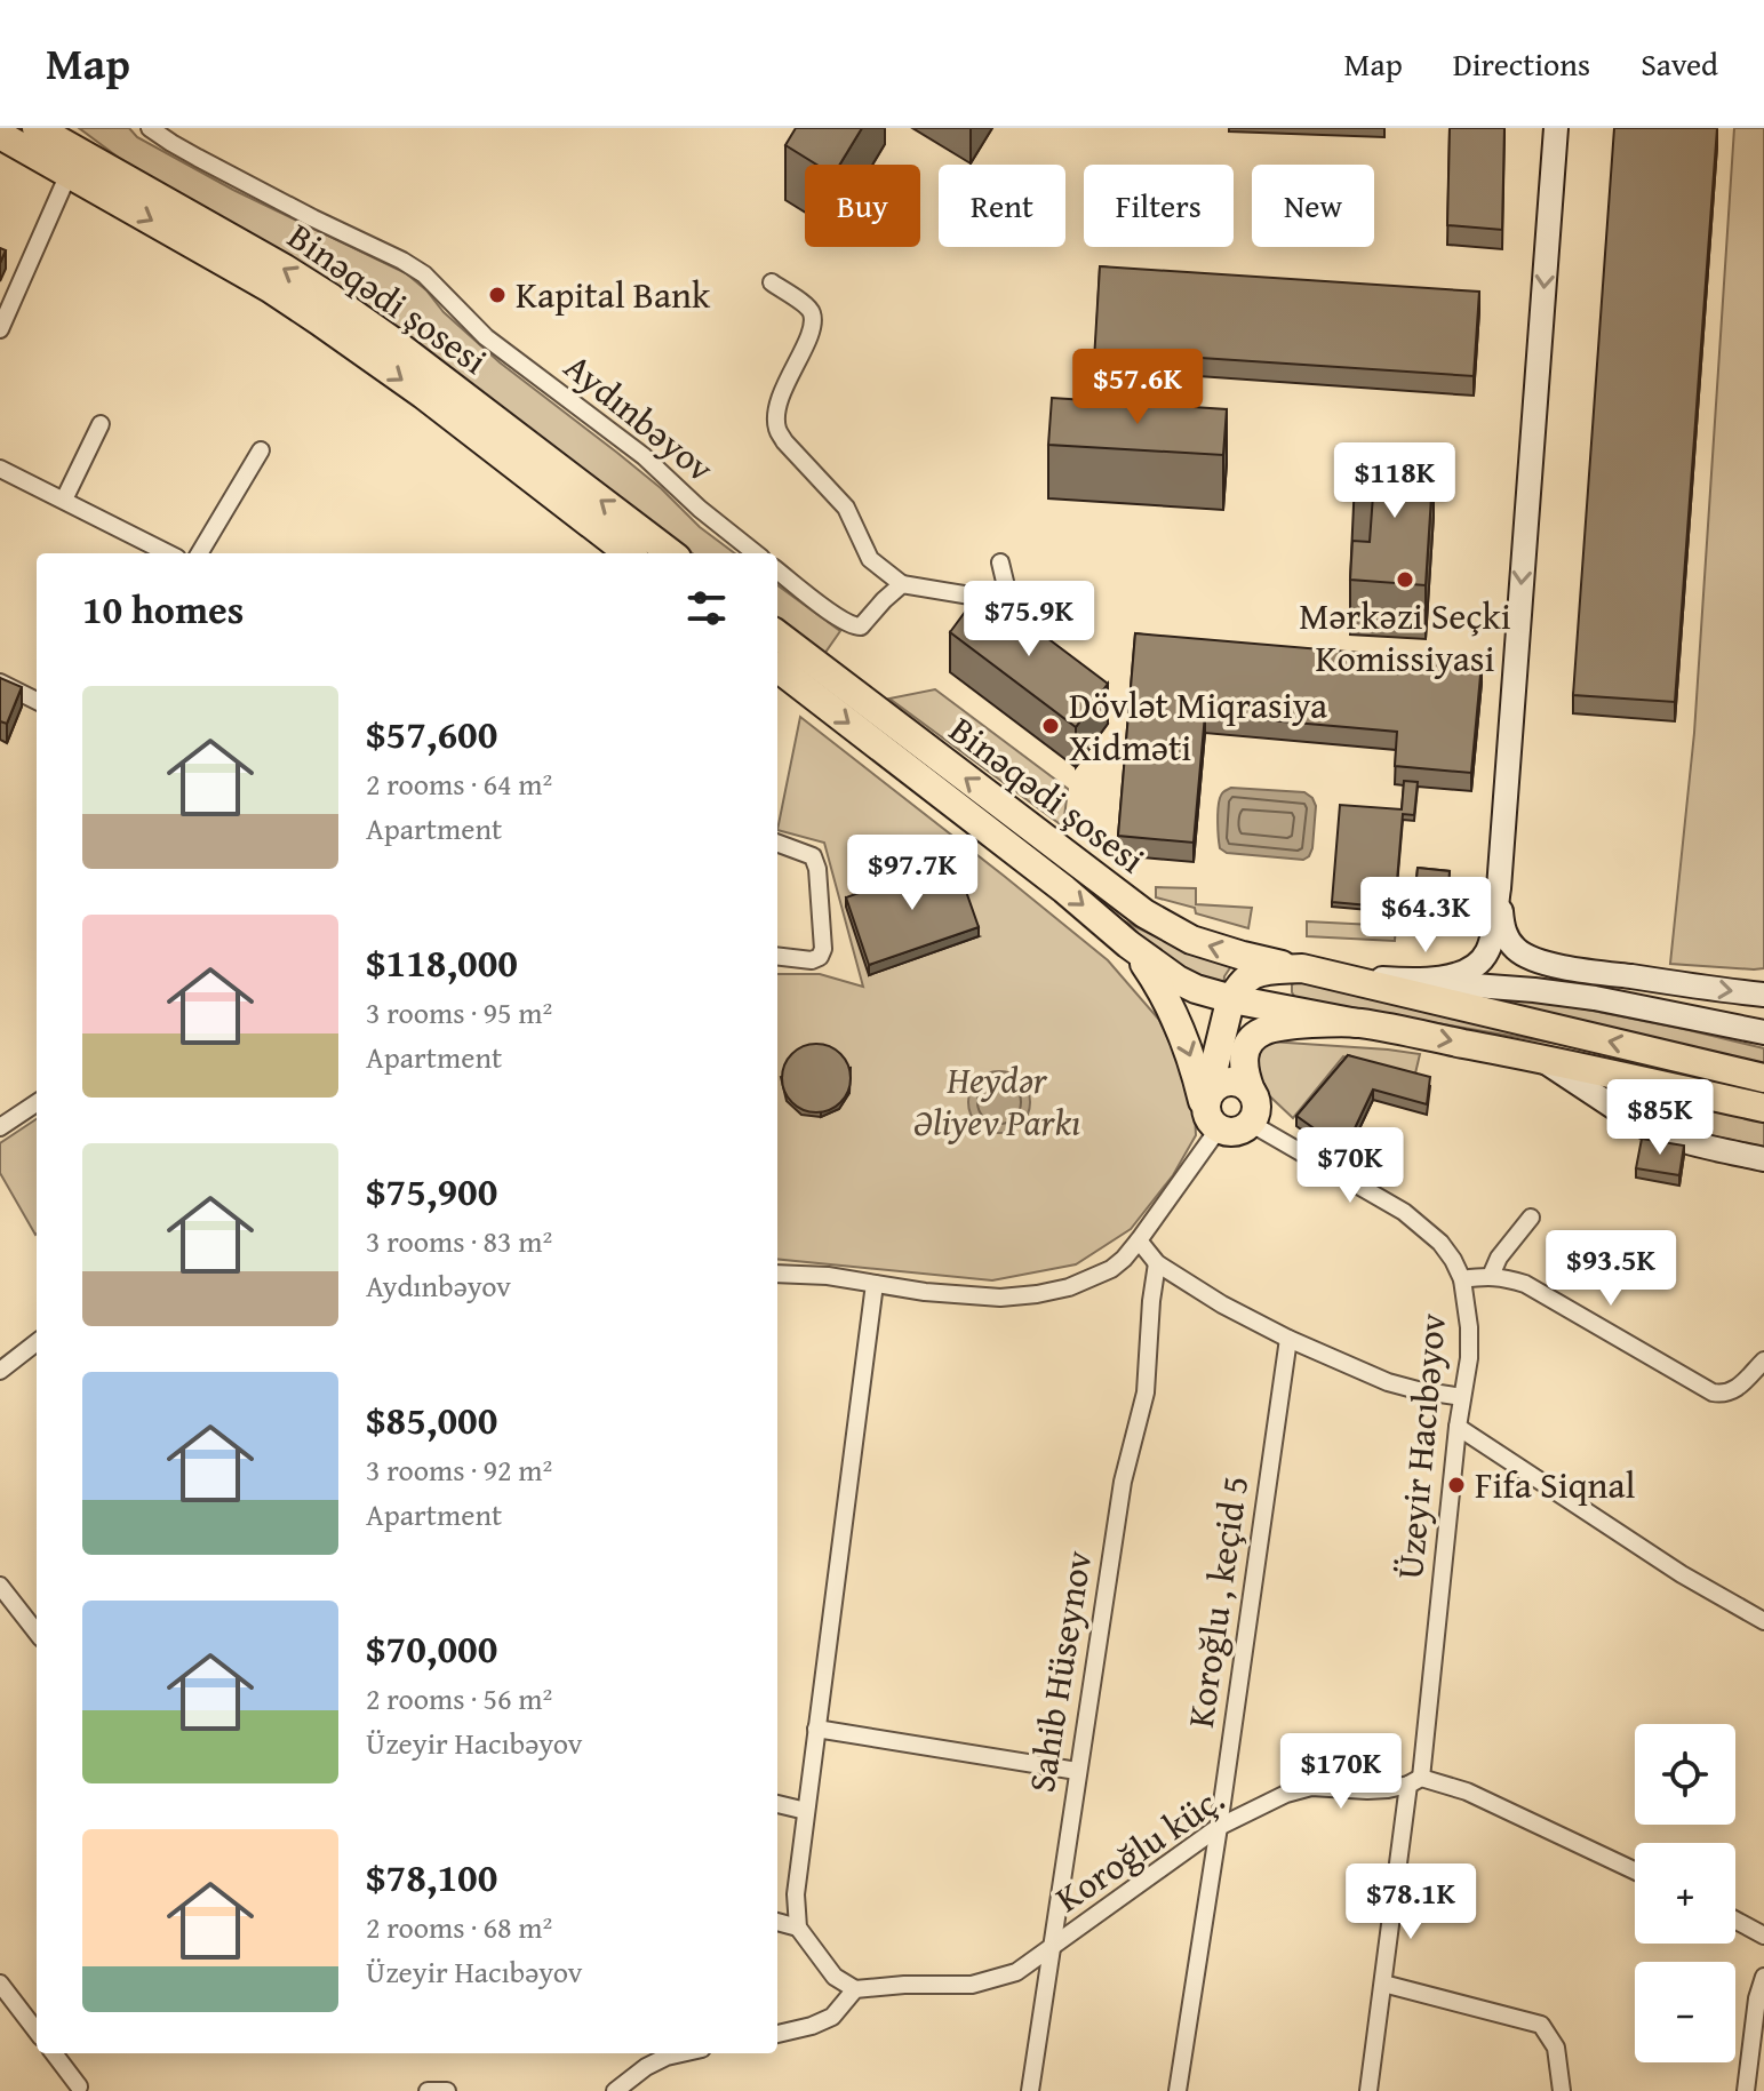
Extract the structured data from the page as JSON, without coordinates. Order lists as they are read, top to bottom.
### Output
{
  "streets": {
    "main road": ["Binəqədi şosesi"],
    "street": [
      "Aydınbəyov",
      "Üzeyir Hacıbəyov",
      "Koroğlu , keçid 5",
      "Sahib Hüseynov",
      "Koroğlu küç."
    ]
  },
  "crossings": [
    ["Üzeyir Hacıbəyov", "Koroğlu küç."],
    ["Koroğlu , keçid 5", "Koroğlu küç."],
    ["Sahib Hüseynov", "Koroğlu küç."]
  ],
  "parks": ["Heydər Əliyev Parkı"],
  "places": [
    "Kapital Bank",
    "Mərkəzi Seçki Komissiyasi",
    "Dövlət Miqrasiya Xidməti",
    "Fifa Siqnal"
  ],
  "page": {
    "header": "Map",
    "nav": ["Map", "Directions", "Saved"],
    "chip": [
      "Buy",
      "Rent",
      "Filters",
      "New"
    ],
    "price": [
      "$57.6K",
      "$118K",
      "$75.9K",
      "$97.7K",
      "$64.3K",
      "$85K",
      "$70K",
      "$93.5K",
      "$170K",
      "$78.1K"
    ],
    "heading": "10 homes",
    "list": [
      {
        "name": "$57,600",
        "note": "2 rooms · 64 m² · Apartment"
      },
      {
        "name": "$118,000",
        "note": "3 rooms · 95 m² · Apartment"
      },
      {
        "name": "$75,900",
        "note": "3 rooms · 83 m² · Aydınbəyov"
      },
      {
        "name": "$85,000",
        "note": "3 rooms · 92 m² · Apartment"
      },
      {
        "name": "$70,000",
        "note": "2 rooms · 56 m² · Üzeyir Hacıbəyov"
      },
      {
        "name": "$78,100",
        "note": "2 rooms · 68 m² · Üzeyir Hacıbəyov"
      }
    ],
    "map_buttons": ["+", "−"]
  }
}
